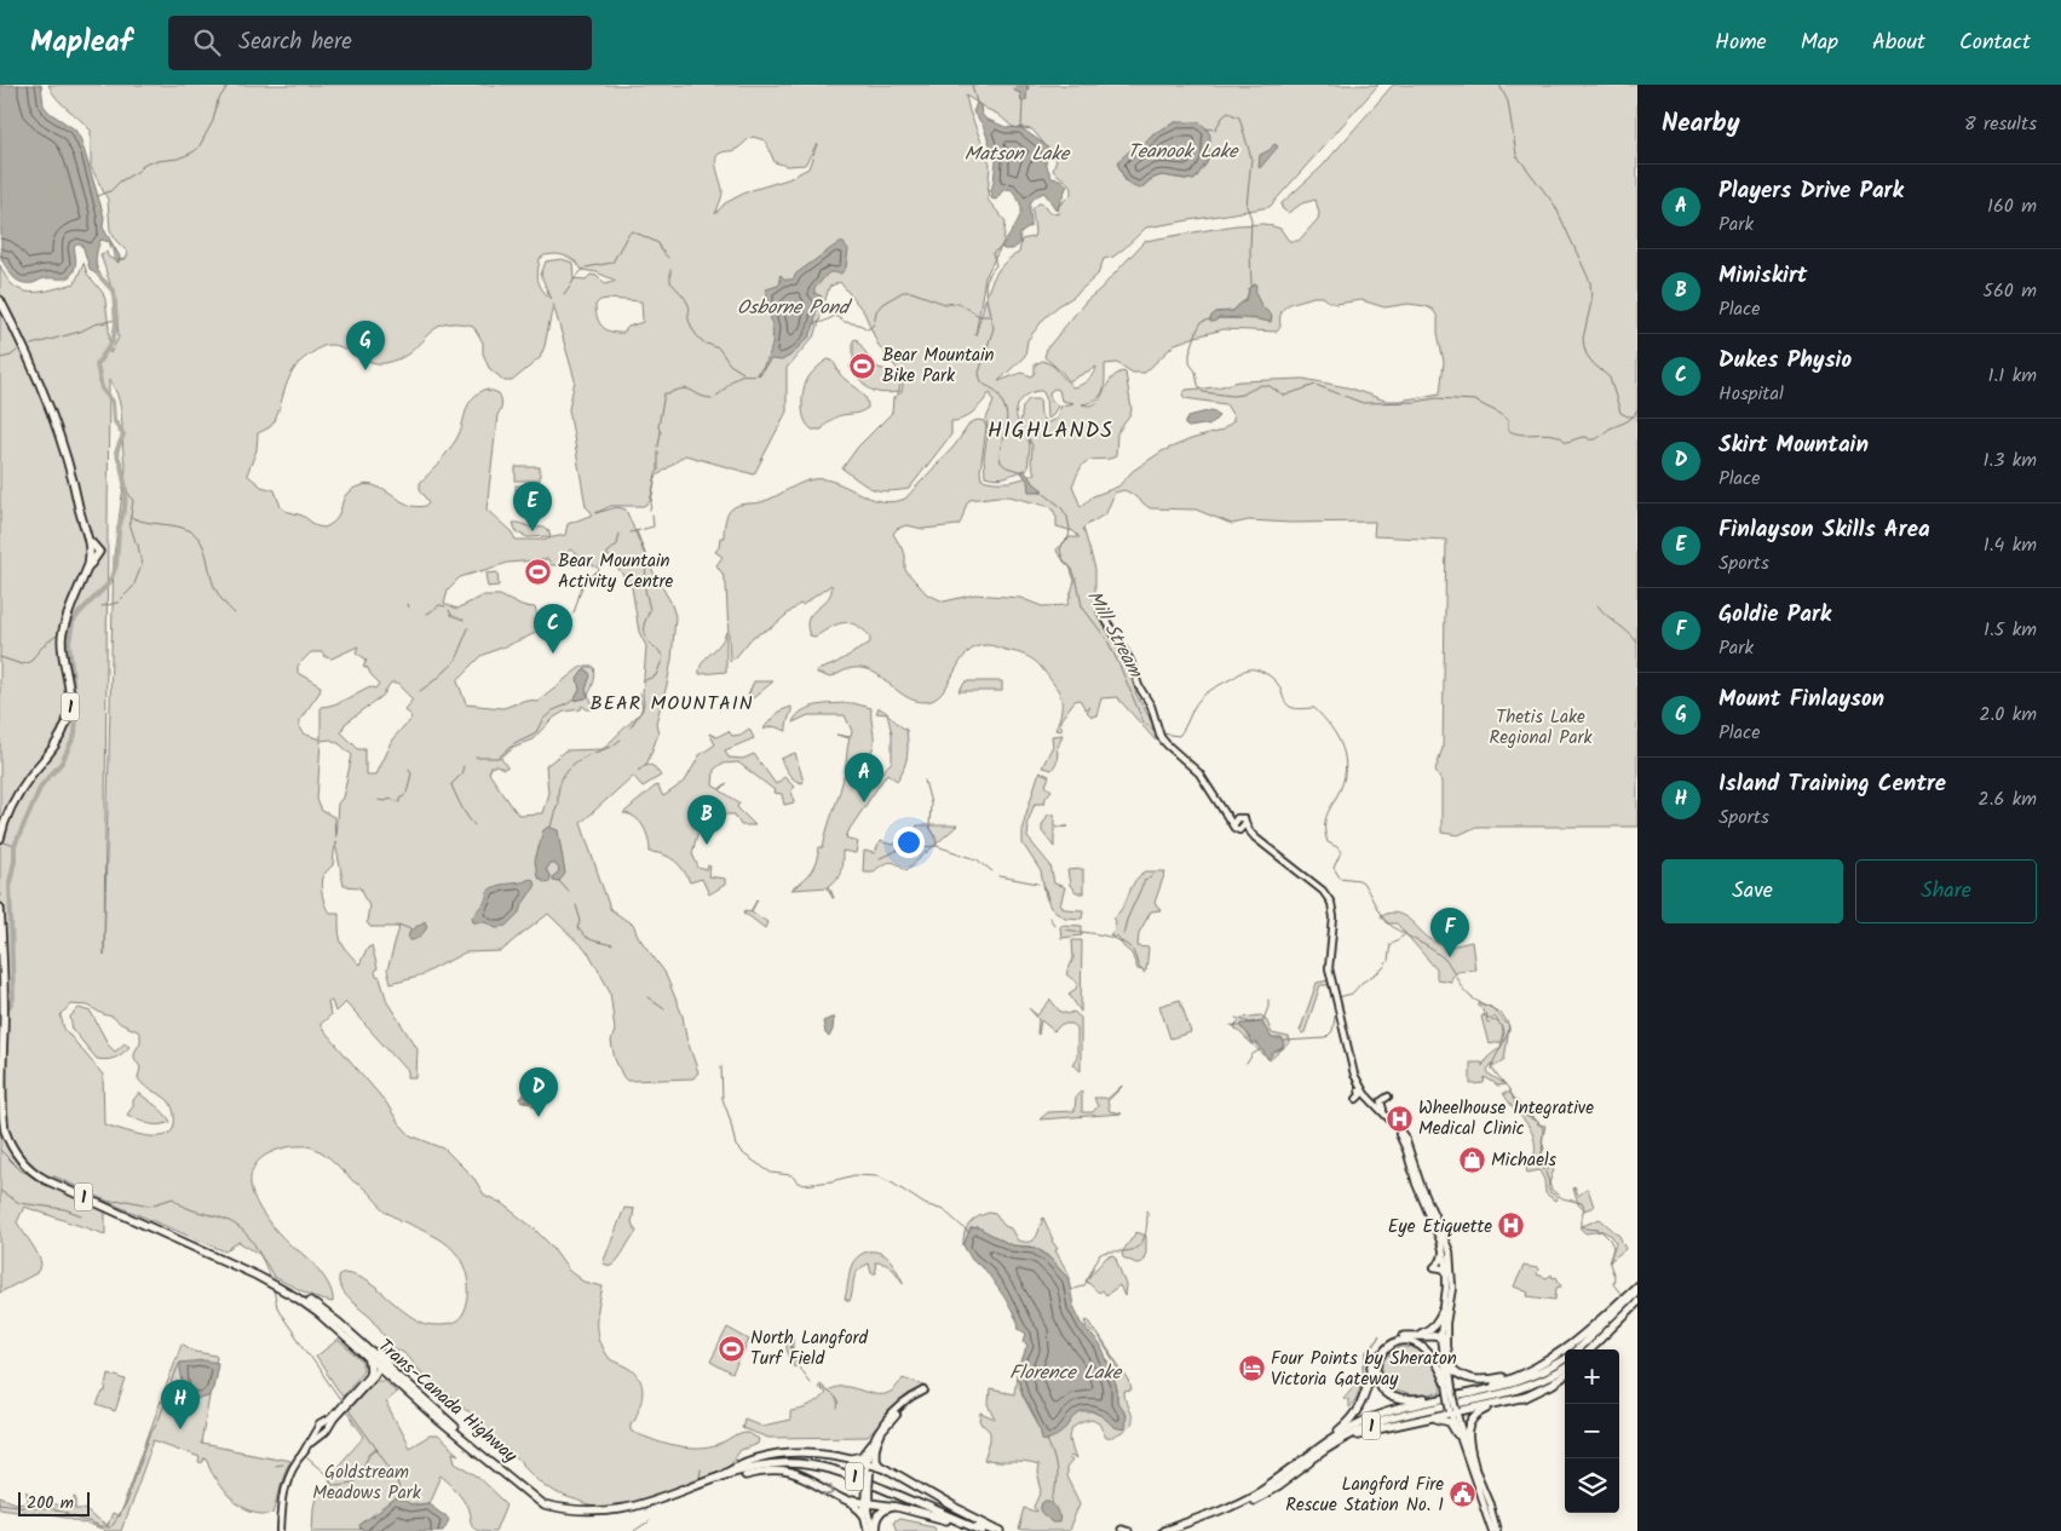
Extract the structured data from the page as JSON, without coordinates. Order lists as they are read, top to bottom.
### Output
{
  "streets": {
    "highway": ["1", "Trans-Canada Highway"]
  },
  "districts": ["HIGHLANDS", "BEAR MOUNTAIN"],
  "water": [
    "Teanook Lake",
    "Matson Lake",
    "Osborne Pond",
    "Mill Stream",
    "Florence Lake"
  ],
  "parks": ["Thetis Lake Regional Park", "Goldstream Meadows Park"],
  "places": {
    "sports": ["Bear Mountain Bike Park", "Bear Mountain Activity Centre", "North Langford Turf Field"],
    "hospital": ["Wheelhouse Integrative Medical Clinic", "Eye Etiquette"],
    "shop": ["Michaels"],
    "hotel": ["Four Points by Sheraton Victoria Gateway"],
    "public building": ["Langford Fire Rescue Station No. 1"]
  },
  "scale_bar": "200 m",
  "page": {
    "header": "Mapleaf",
    "search": "Search here",
    "nav": [
      "Home",
      "Map",
      "About",
      "Contact"
    ],
    "heading": ["Nearby", "8 results"],
    "list": [
      {
        "mark": "A",
        "name": "Players Drive Park",
        "note": "Park",
        "value": "160 m"
      },
      {
        "mark": "B",
        "name": "Miniskirt",
        "note": "Place",
        "value": "560 m"
      },
      {
        "mark": "C",
        "name": "Dukes Physio",
        "note": "Hospital",
        "value": "1.1 km"
      },
      {
        "mark": "D",
        "name": "Skirt Mountain",
        "note": "Place",
        "value": "1.3 km"
      },
      {
        "mark": "E",
        "name": "Finlayson Skills Area",
        "note": "Sports",
        "value": "1.4 km"
      },
      {
        "mark": "F",
        "name": "Goldie Park",
        "note": "Park",
        "value": "1.5 km"
      },
      {
        "mark": "G",
        "name": "Mount Finlayson",
        "note": "Place",
        "value": "2.0 km"
      },
      {
        "mark": "H",
        "name": "Island Training Centre",
        "note": "Sports",
        "value": "2.6 km"
      }
    ],
    "pins": [
      "G",
      "E",
      "C",
      "A",
      "B",
      "F",
      "D",
      "H"
    ],
    "buttons": ["Save", "Share"],
    "map_buttons": ["+", "−"],
    "scale": "200 m"
  }
}
